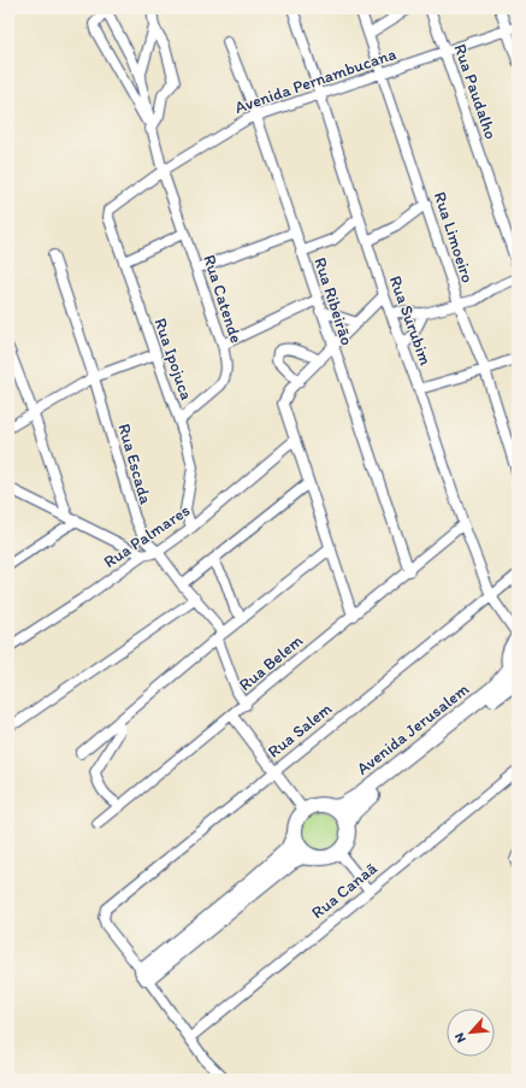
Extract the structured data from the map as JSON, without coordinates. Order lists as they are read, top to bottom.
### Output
{
  "streets": {
    "street": [
      "Avenida Pernambucana",
      "Rua Paudalho",
      "Rua Limoeiro",
      "Rua Catende",
      "Rua Ribeirão",
      "Rua Surubim",
      "Rua Ipojuca",
      "Rua Escada",
      "Rua Palmares",
      "Rua Belem",
      "Avenida Jerusalem",
      "Rua Salem",
      "Rua Canaã"
    ]
  },
  "crossings": [
    ["Avenida Pernambucana", "Rua Paudalho"],
    ["Avenida Pernambucana", "Rua Limoeiro"],
    ["Avenida Pernambucana", "Rua Catende"],
    ["Avenida Pernambucana", "Rua Ribeirão"],
    ["Avenida Pernambucana", "Rua Surubim"],
    ["Avenida Pernambucana", "Rua Ipojuca"],
    ["Rua Catende", "Rua Ipojuca"],
    ["Rua Ribeirão", "Rua Belem"],
    ["Rua Surubim", "Rua Belem"],
    ["Rua Surubim", "Rua Salem"],
    ["Rua Ipojuca", "Rua Palmares"],
    ["Rua Escada", "Rua Palmares"],
    ["Rua Escada", "Rua Belem"]
  ],
  "north": "bottom left"
}
